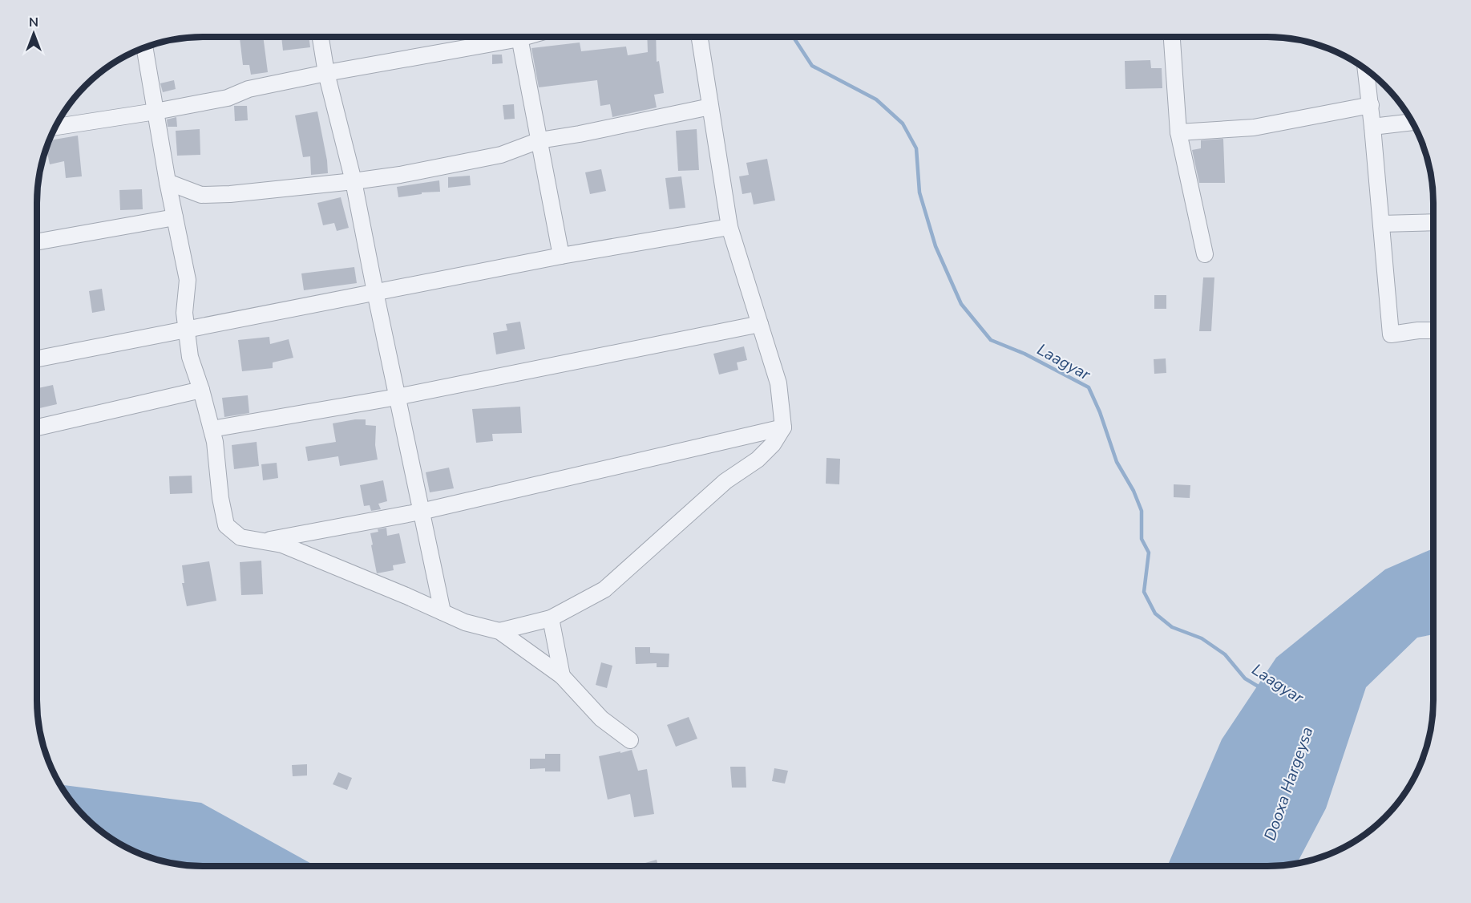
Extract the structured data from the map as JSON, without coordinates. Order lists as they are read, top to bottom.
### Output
{
  "water": ["Laagyar", "Dooxa Hargeysa"],
  "north": "top"
}
